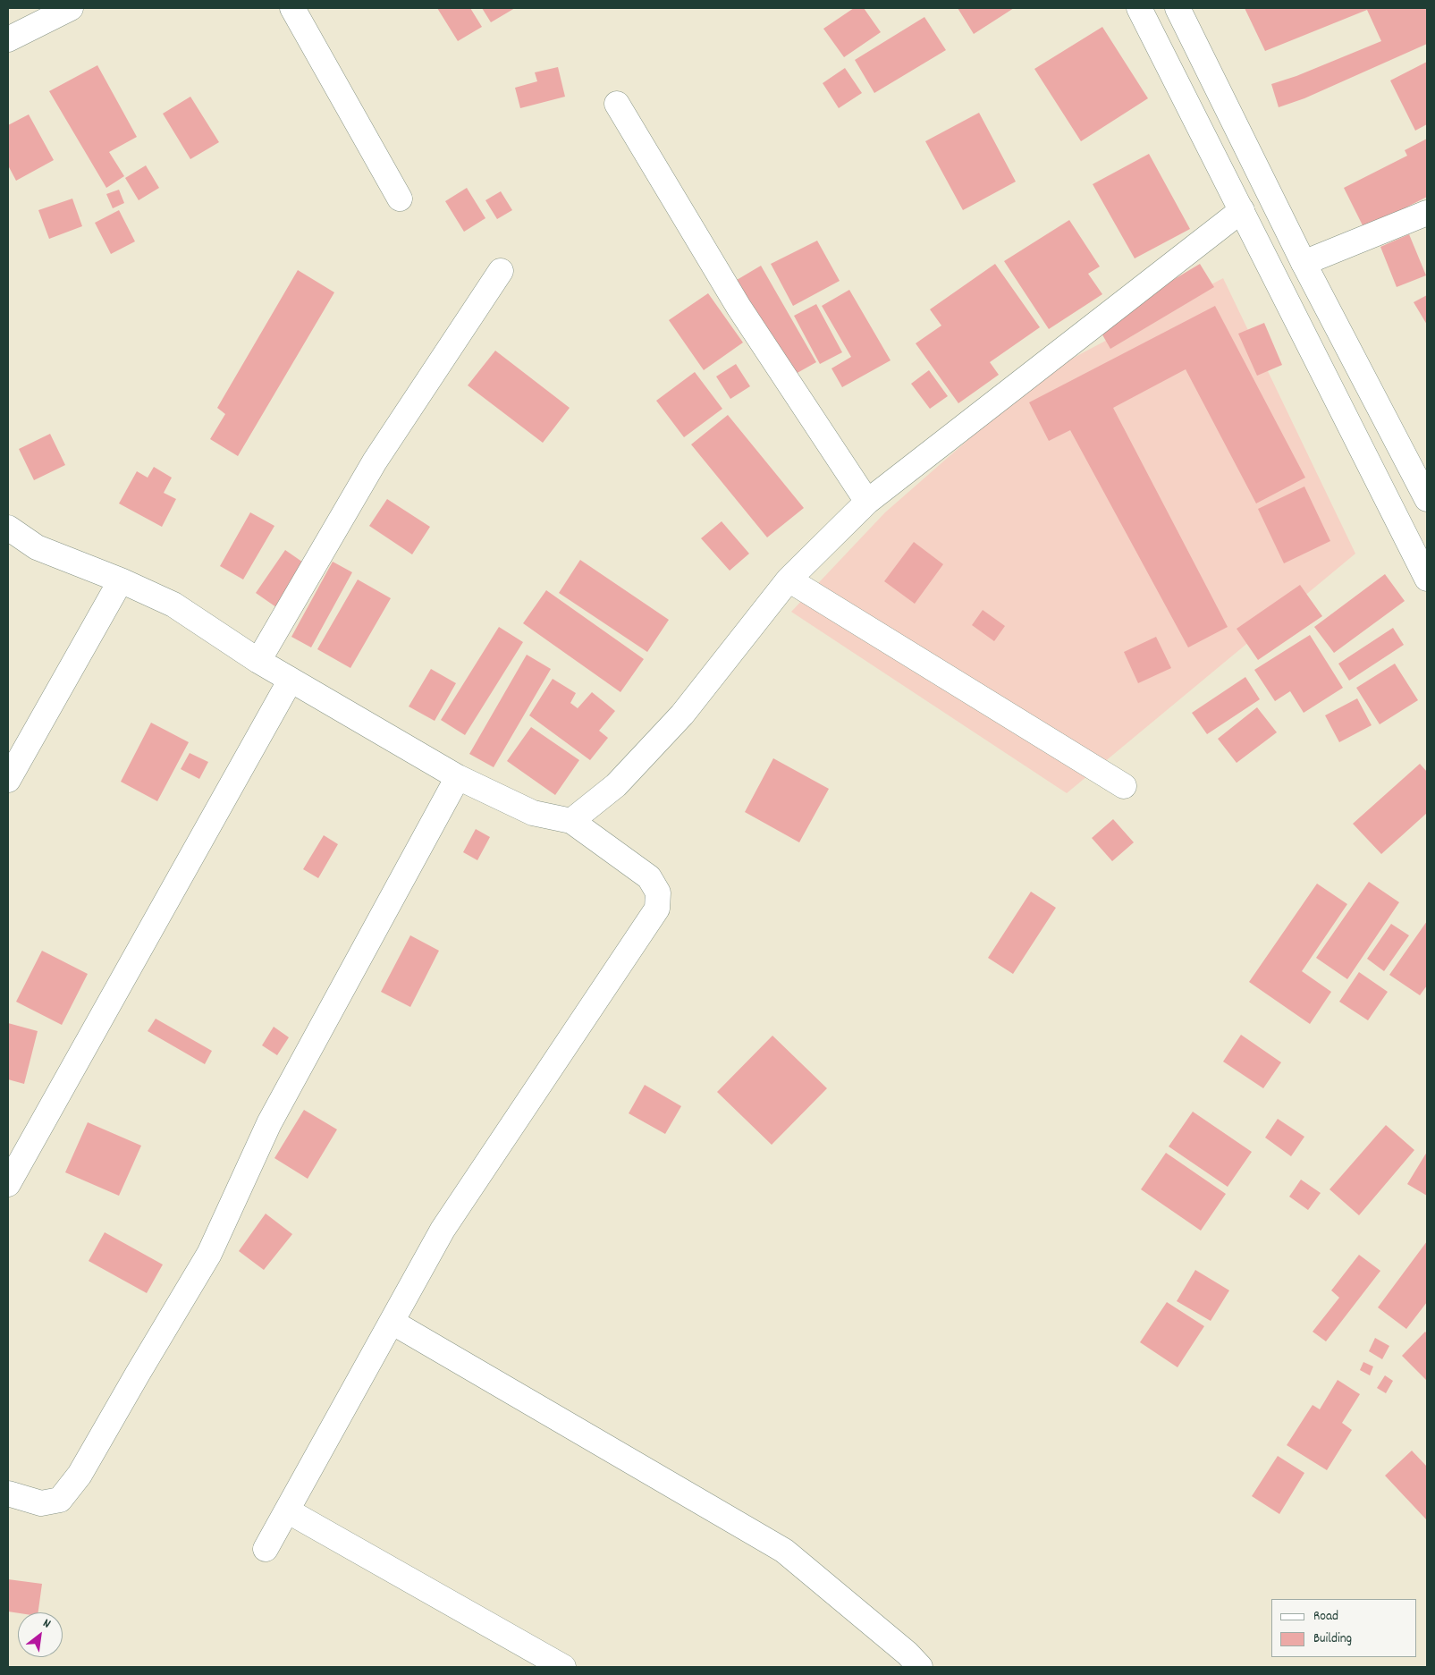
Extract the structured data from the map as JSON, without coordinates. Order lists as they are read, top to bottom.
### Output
{
  "legend": ["Road", "Building"],
  "north": "top right"
}
